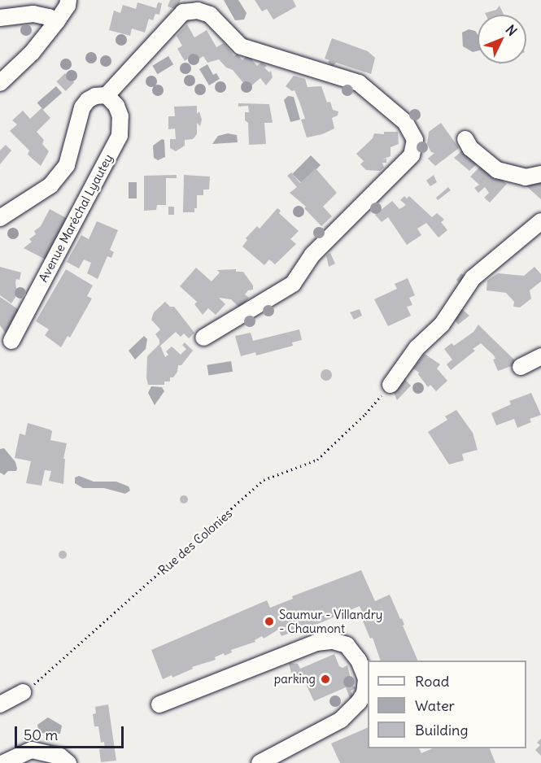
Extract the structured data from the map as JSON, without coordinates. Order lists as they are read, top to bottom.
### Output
{
  "streets": {
    "street": ["Avenue Maréchal Lyautey"],
    "path": ["Rue des Colonies"]
  },
  "places": ["Saumur - Villandry - Chaumont", "parking"],
  "legend": ["Road", "Water", "Building"],
  "scale_bar": "50 m",
  "north": "top right"
}
